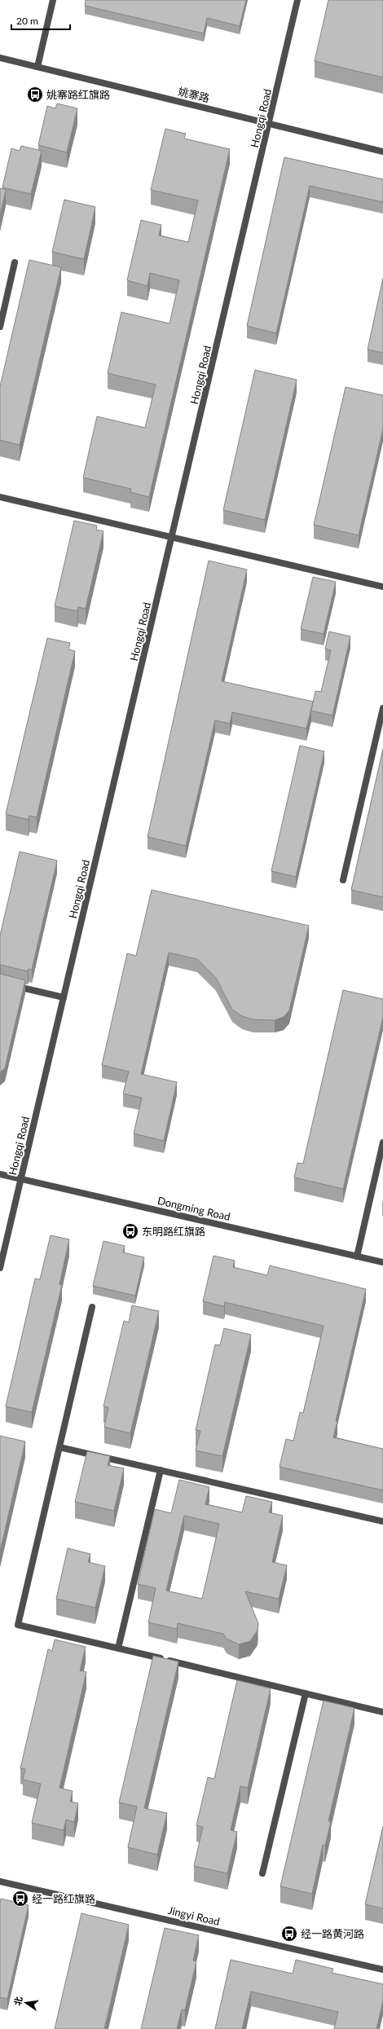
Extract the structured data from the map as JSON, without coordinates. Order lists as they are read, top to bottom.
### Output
{
  "streets": {
    "street": [
      "姚寨路",
      "Hongqi Road",
      "Dongming Road",
      "Jingyi Road"
    ]
  },
  "crossings": [
    ["姚寨路", "Hongqi Road"],
    ["Hongqi Road", "Dongming Road"]
  ],
  "places": {
    "bus stop": [
      "姚寨路红旗路",
      "东明路红旗路",
      "经一路红旗路",
      "经一路黄河路"
    ]
  },
  "scale_bar": "20 m",
  "north": "left"
}
